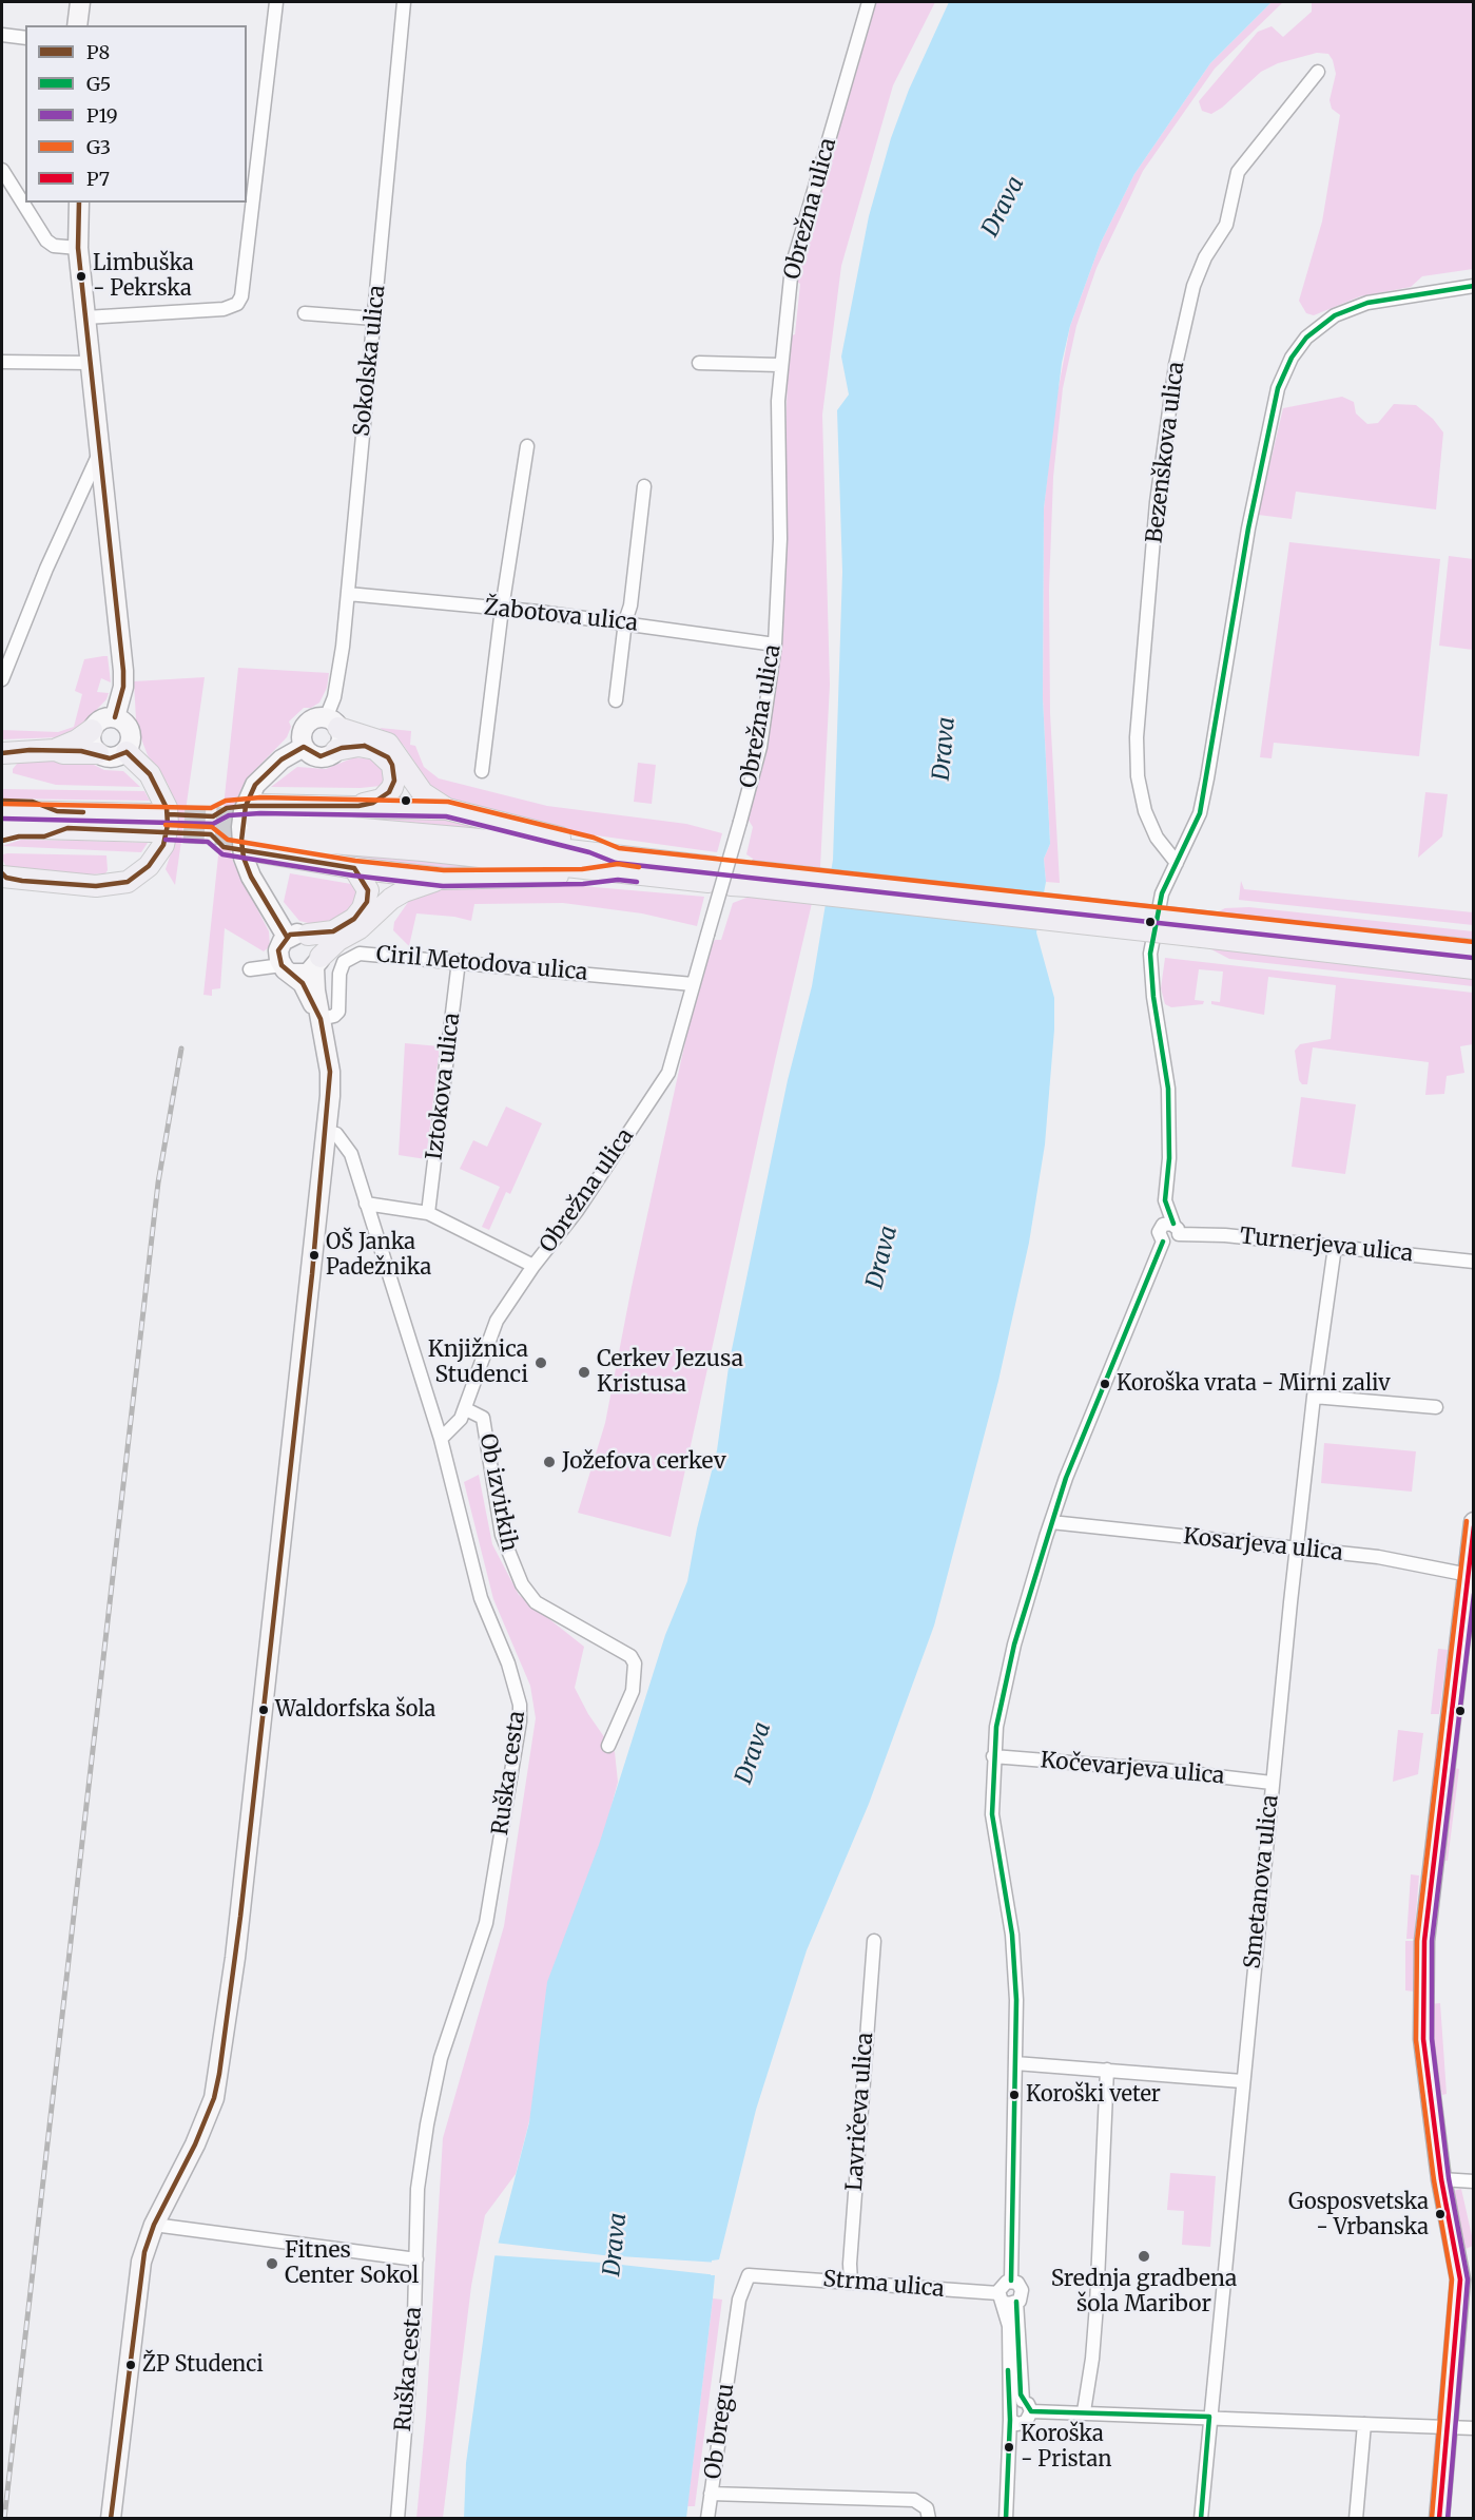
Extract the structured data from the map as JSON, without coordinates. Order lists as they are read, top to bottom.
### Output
{
  "streets": {
    "street": [
      "Obrežna ulica",
      "Sokolska ulica",
      "Bezenškova ulica",
      "Žabotova ulica",
      "Ciril Metodova ulica",
      "Iztokova ulica",
      "Turnerjeva ulica",
      "Ob izvirkih",
      "Kosarjeva ulica",
      "Kočevarjeva ulica",
      "Ruška cesta",
      "Smetanova ulica",
      "Lavričeva ulica",
      "Strma ulica",
      "Ob bregu"
    ]
  },
  "crossings": [
    ["Obrežna ulica", "Žabotova ulica"],
    ["Obrežna ulica", "Ciril Metodova ulica"],
    ["Obrežna ulica", "Ob izvirkih"],
    ["Obrežna ulica", "Ruška cesta"],
    ["Sokolska ulica", "Žabotova ulica"],
    ["Ciril Metodova ulica", "Iztokova ulica"],
    ["Turnerjeva ulica", "Smetanova ulica"],
    ["Kosarjeva ulica", "Smetanova ulica"],
    ["Kočevarjeva ulica", "Smetanova ulica"],
    ["Lavričeva ulica", "Strma ulica"],
    ["Strma ulica", "Ob bregu"]
  ],
  "water": ["Drava"],
  "places": [
    "Limbuška - Pekrska",
    "OŠ Janka Padežnika",
    "Knjižnica Studenci",
    "Cerkev Jezusa Kristusa",
    "Koroška vrata - Mirni zaliv",
    "Jožefova cerkev",
    "Waldorfska šola",
    "Koroški veter",
    "Gosposvetska - Vrbanska",
    "Srednja gradbena šola Maribor",
    "Fitnes Center Sokol",
    "ŽP Studenci",
    "Koroška - Pristan"
  ],
  "lines": [
    "transit line P8",
    "transit line G5",
    "transit line G3",
    "transit line P19",
    "transit line P7"
  ],
  "legend": [
    "P8",
    "G5",
    "P19",
    "G3",
    "P7"
  ]
}
